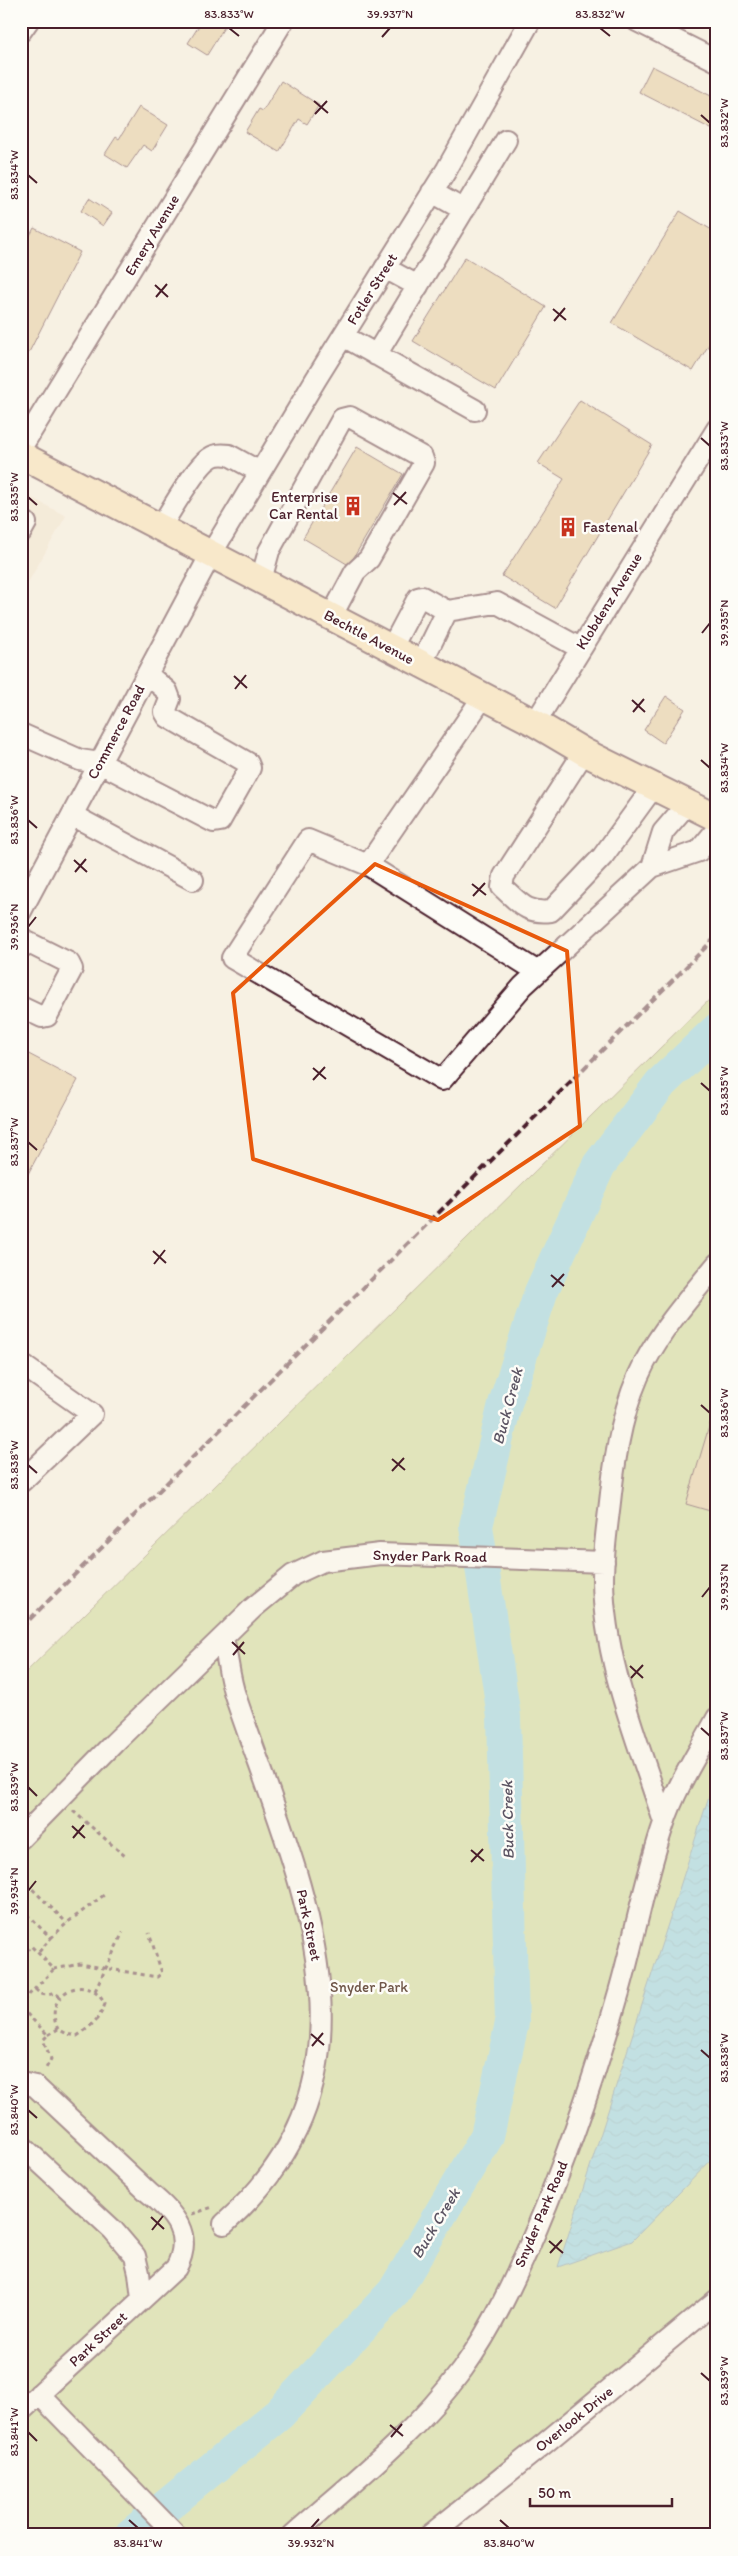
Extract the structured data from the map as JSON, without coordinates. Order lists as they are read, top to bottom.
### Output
{
  "streets": {
    "main road": ["Bechtle Avenue"],
    "street": [
      "Emery Avenue",
      "Fotler Street",
      "Klobdenz Avenue",
      "Commerce Road",
      "Snyder Park Road",
      "Park Street",
      "Overlook Drive"
    ]
  },
  "crossings": [
    ["Fotler Street", "Bechtle Avenue"],
    ["Fotler Street", "Commerce Road"],
    ["Klobdenz Avenue", "Bechtle Avenue"],
    ["Bechtle Avenue", "Commerce Road"],
    ["Snyder Park Road", "Park Street"]
  ],
  "water": ["Buck Creek"],
  "parks": ["Snyder Park"],
  "places": {
    "building": ["Enterprise Car Rental", "Fastenal"]
  },
  "scale_bar": "50 m",
  "coordinates": [
    "83.833°W",
    "39.937°N",
    "83.832°W",
    "83.834°W",
    "83.835°W",
    "39.935°N",
    "83.836°W",
    "39.936°N",
    "83.837°W",
    "83.838°W",
    "39.933°N",
    "83.839°W",
    "39.934°N",
    "83.840°W",
    "83.841°W",
    "39.932°N"
  ]
}
